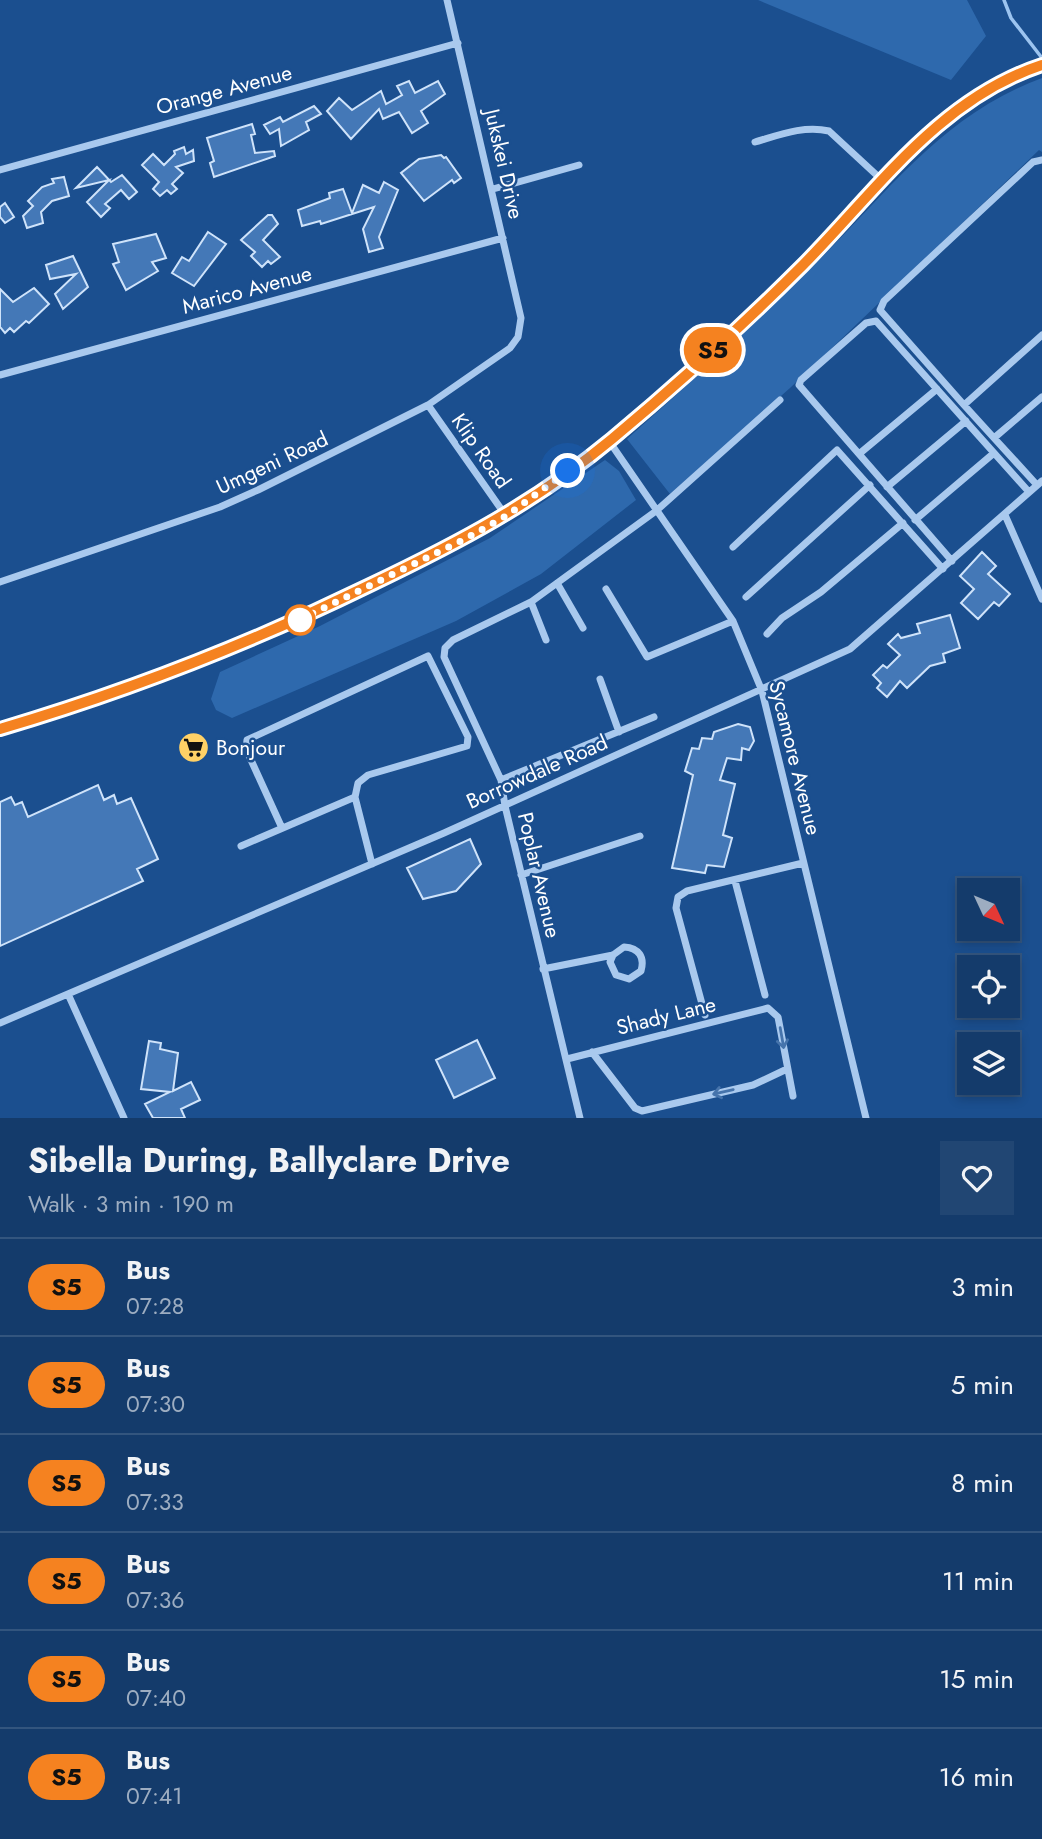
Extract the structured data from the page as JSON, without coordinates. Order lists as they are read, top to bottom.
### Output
{
  "streets": {
    "street": [
      "Orange Avenue",
      "Jukskei Drive",
      "Marico Avenue",
      "Klip Road",
      "Umgeni Road",
      "Sycamore Avenue",
      "Borrowdale Road",
      "Poplar Avenue",
      "Shady Lane"
    ]
  },
  "crossings": [
    ["Orange Avenue", "Jukskei Drive"],
    ["Jukskei Drive", "Marico Avenue"],
    ["Jukskei Drive", "Umgeni Road"],
    ["Klip Road", "Umgeni Road"],
    ["Sycamore Avenue", "Borrowdale Road"],
    ["Sycamore Avenue", "Poplar Avenue"],
    ["Borrowdale Road", "Poplar Avenue"],
    ["Poplar Avenue", "Shady Lane"]
  ],
  "places": {
    "supermarket": ["Bonjour"]
  },
  "lines": ["bus line S5"],
  "north": "bottom right",
  "page": {
    "on_map": "S5",
    "heading": ["Sibella During, Ballyclare Drive", "Walk · 3 min · 190 m"],
    "list": [
      {
        "mark": "S5",
        "name": "Bus",
        "note": "07:28",
        "value": "3 min"
      },
      {
        "mark": "S5",
        "name": "Bus",
        "note": "07:30",
        "value": "5 min"
      },
      {
        "mark": "S5",
        "name": "Bus",
        "note": "07:33",
        "value": "8 min"
      },
      {
        "mark": "S5",
        "name": "Bus",
        "note": "07:36",
        "value": "11 min"
      },
      {
        "mark": "S5",
        "name": "Bus",
        "note": "07:40",
        "value": "15 min"
      },
      {
        "mark": "S5",
        "name": "Bus",
        "note": "07:41",
        "value": "16 min"
      }
    ]
  }
}
